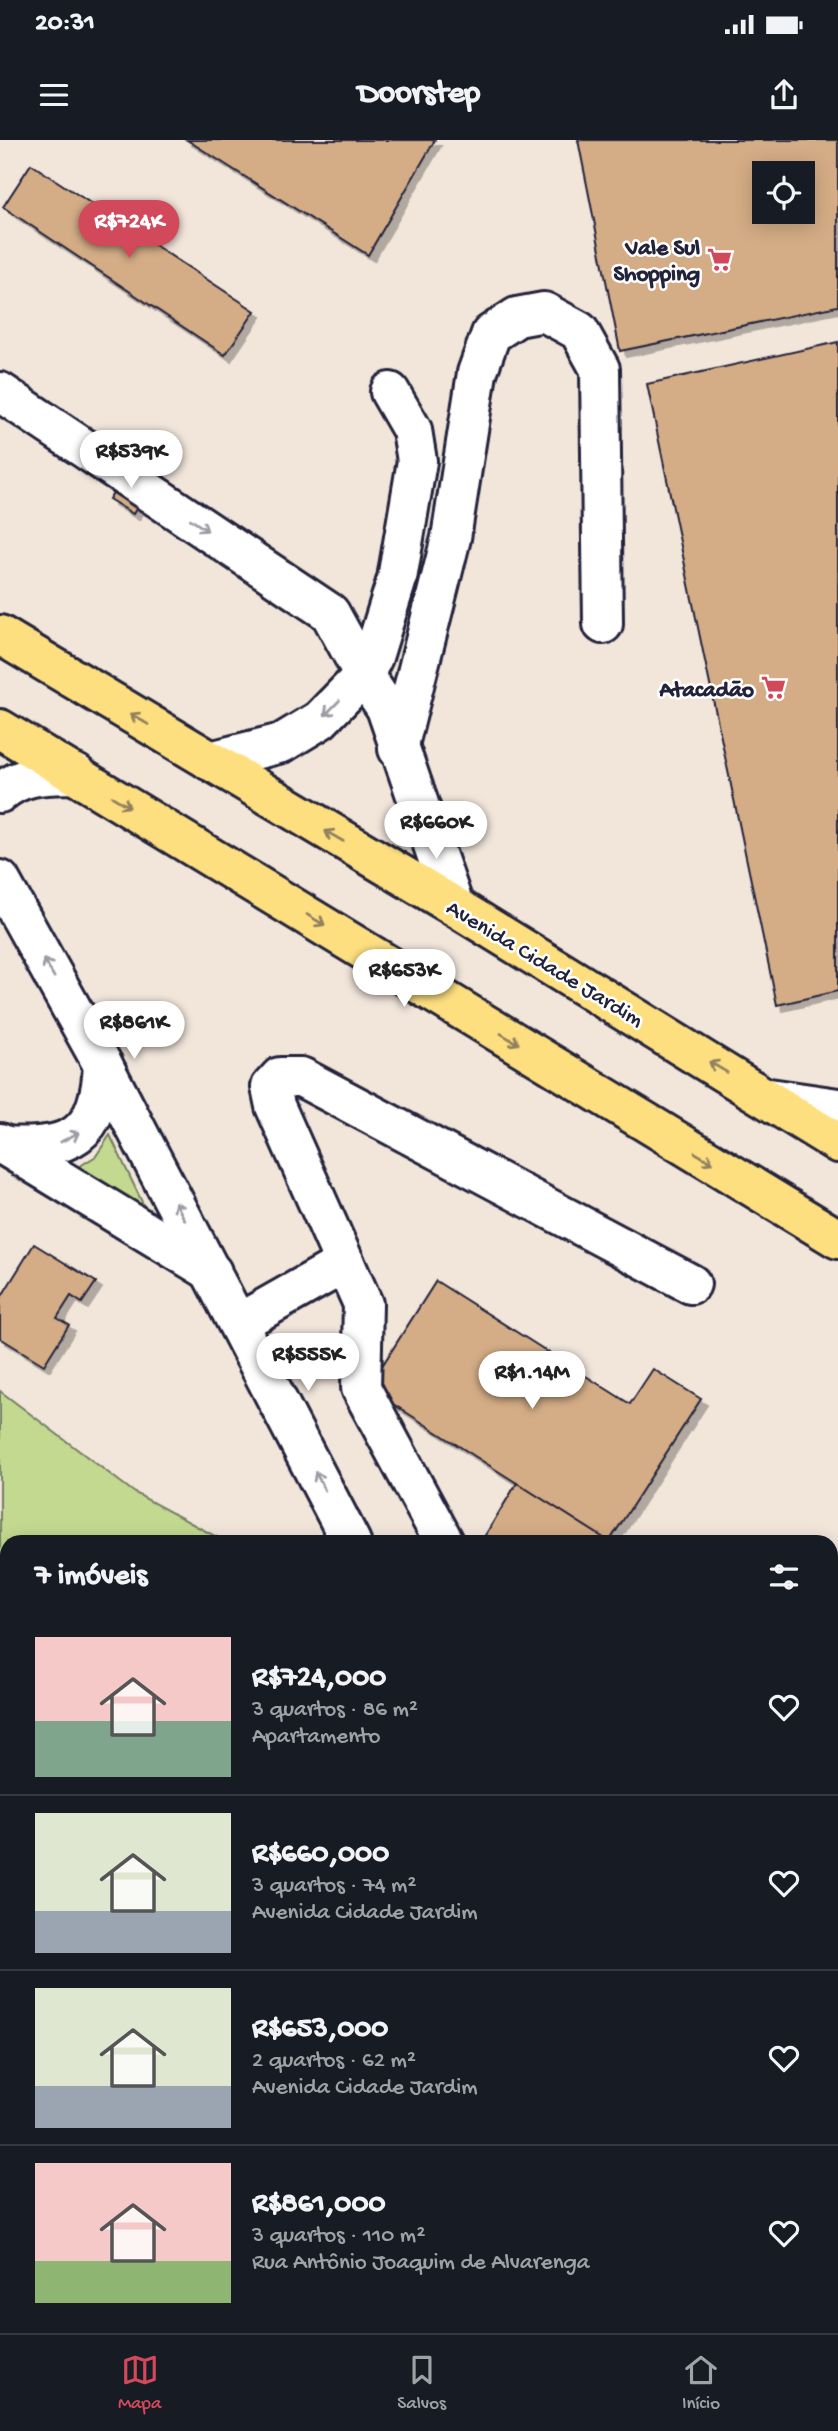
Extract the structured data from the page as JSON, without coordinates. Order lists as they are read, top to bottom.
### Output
{
  "streets": {
    "main road": ["Avenida Cidade Jardim"]
  },
  "places": {
    "supermarket": ["Vale Sul Shopping", "Atacadão"]
  },
  "page": {
    "status": "20:31",
    "header": "Doorstep",
    "price": [
      "R$724K",
      "R$539K",
      "R$660K",
      "R$653K",
      "R$861K",
      "R$555K",
      "R$1.14M"
    ],
    "heading": "7 imóveis",
    "list": [
      {
        "name": "R$724,000",
        "note": "3 quartos · 86 m² · Apartamento"
      },
      {
        "name": "R$660,000",
        "note": "3 quartos · 74 m² · Avenida Cidade Jardim"
      },
      {
        "name": "R$653,000",
        "note": "2 quartos · 62 m² · Avenida Cidade Jardim"
      },
      {
        "name": "R$861,000",
        "note": "3 quartos · 110 m² · Rua Antônio Joaquim de Alvarenga"
      }
    ],
    "tabs": ["Mapa", "Salvos", "Início"]
  }
}
